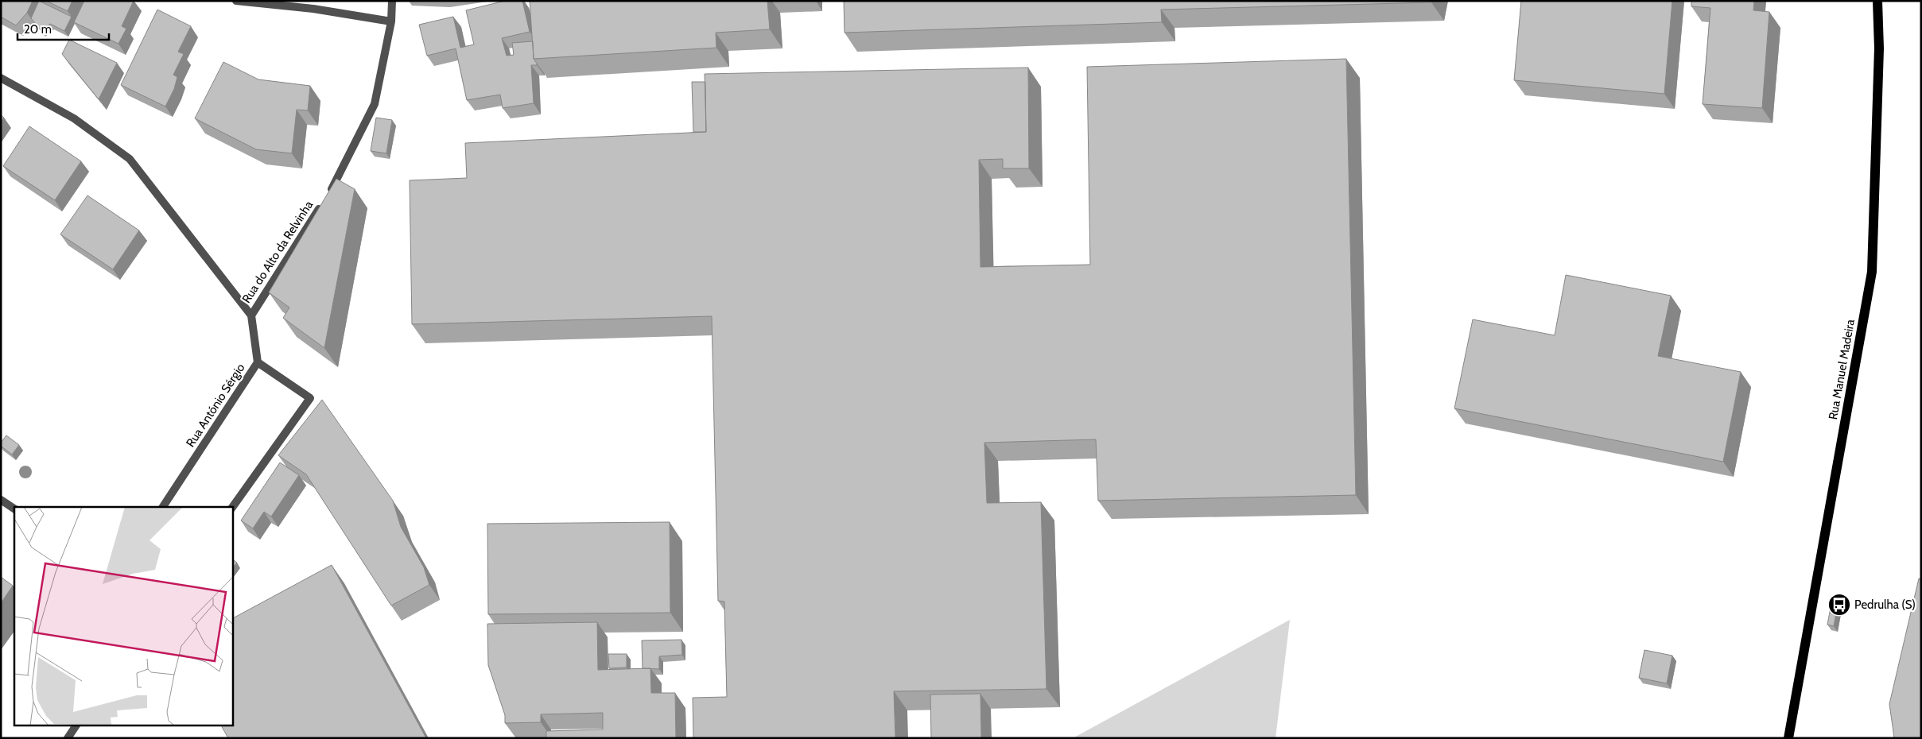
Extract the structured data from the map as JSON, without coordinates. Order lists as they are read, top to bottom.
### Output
{
  "streets": {
    "main road": ["Rua Manuel Madeira"],
    "street": ["Rua do Alto da Relvinha", "Rua António Sérgio"]
  },
  "crossings": [
    ["Rua do Alto da Relvinha", "Rua António Sérgio"]
  ],
  "places": {
    "bus stop": ["Pedrulha (S)"]
  },
  "scale_bar": "20 m"
}
